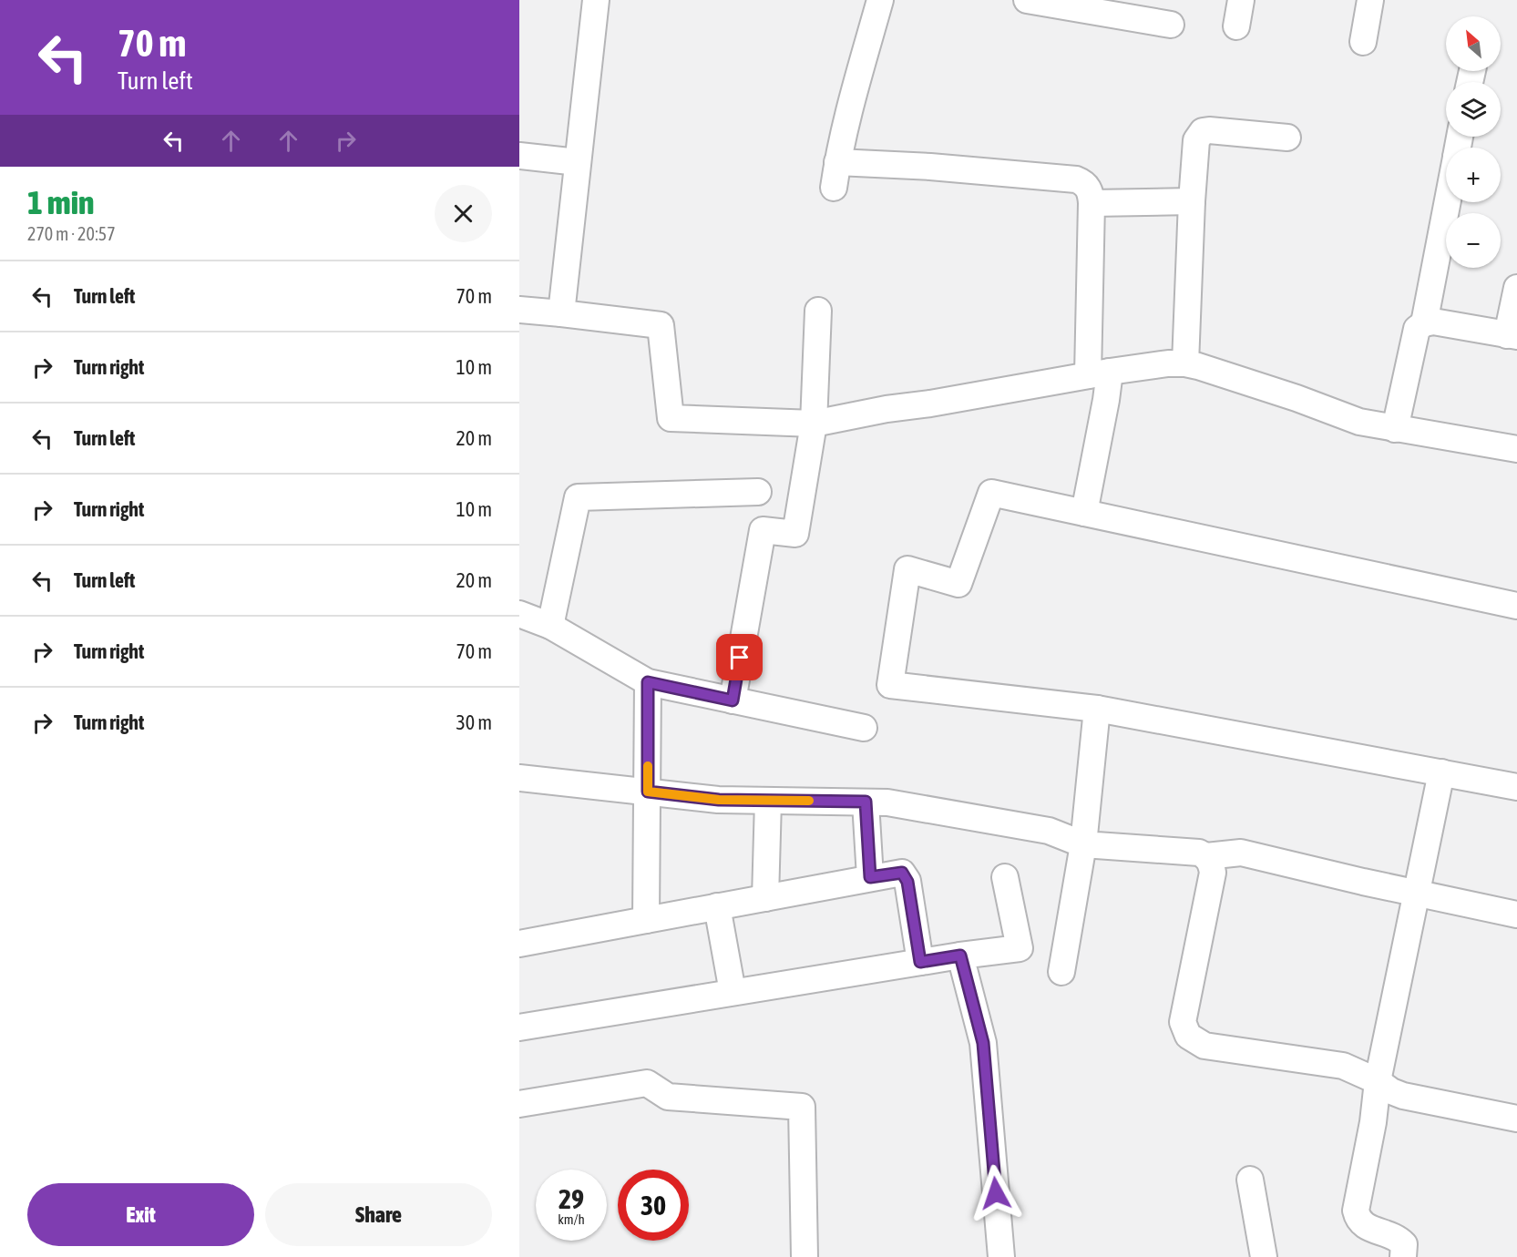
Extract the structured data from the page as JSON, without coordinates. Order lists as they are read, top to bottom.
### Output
{
  "north": "top left",
  "page": {
    "turn": ["70 m", "Turn left"],
    "map_buttons": ["+", "−"],
    "heading": ["1 min", "270 m · 20:57"],
    "list": [
      {
        "name": "Turn left",
        "value": "70 m"
      },
      {
        "name": "Turn right",
        "value": "10 m"
      },
      {
        "name": "Turn left",
        "value": "20 m"
      },
      {
        "name": "Turn right",
        "value": "10 m"
      },
      {
        "name": "Turn left",
        "value": "20 m"
      },
      {
        "name": "Turn right",
        "value": "70 m"
      },
      {
        "name": "Turn right",
        "value": "30 m"
      }
    ],
    "speed": "29 km/h",
    "limit": "30",
    "buttons": ["Exit", "Share"]
  }
}
